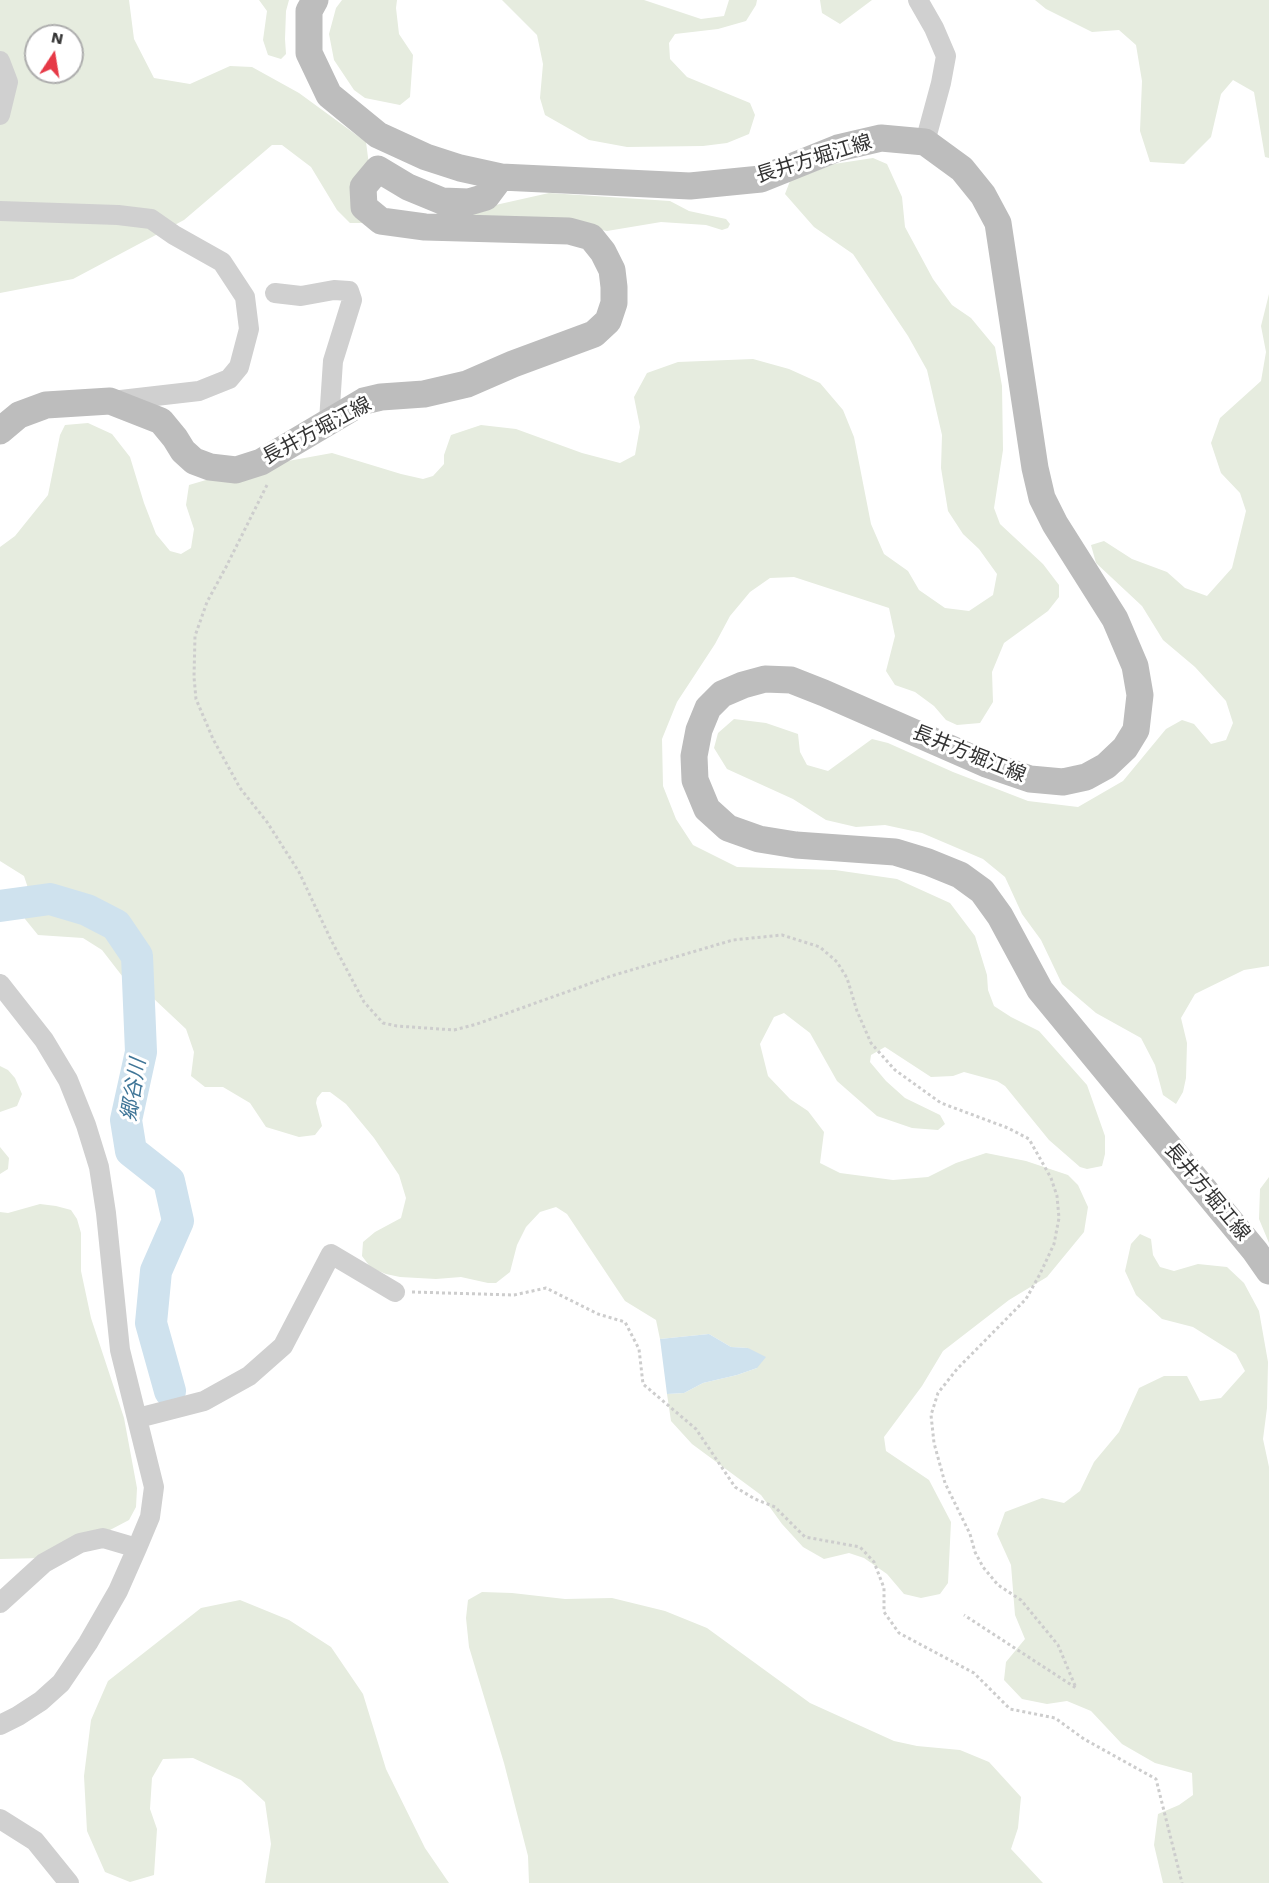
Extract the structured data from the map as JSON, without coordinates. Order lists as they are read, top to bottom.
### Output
{
  "streets": {
    "main road": ["長井方堀江線"]
  },
  "water": ["郷谷川"],
  "north": "top"
}
